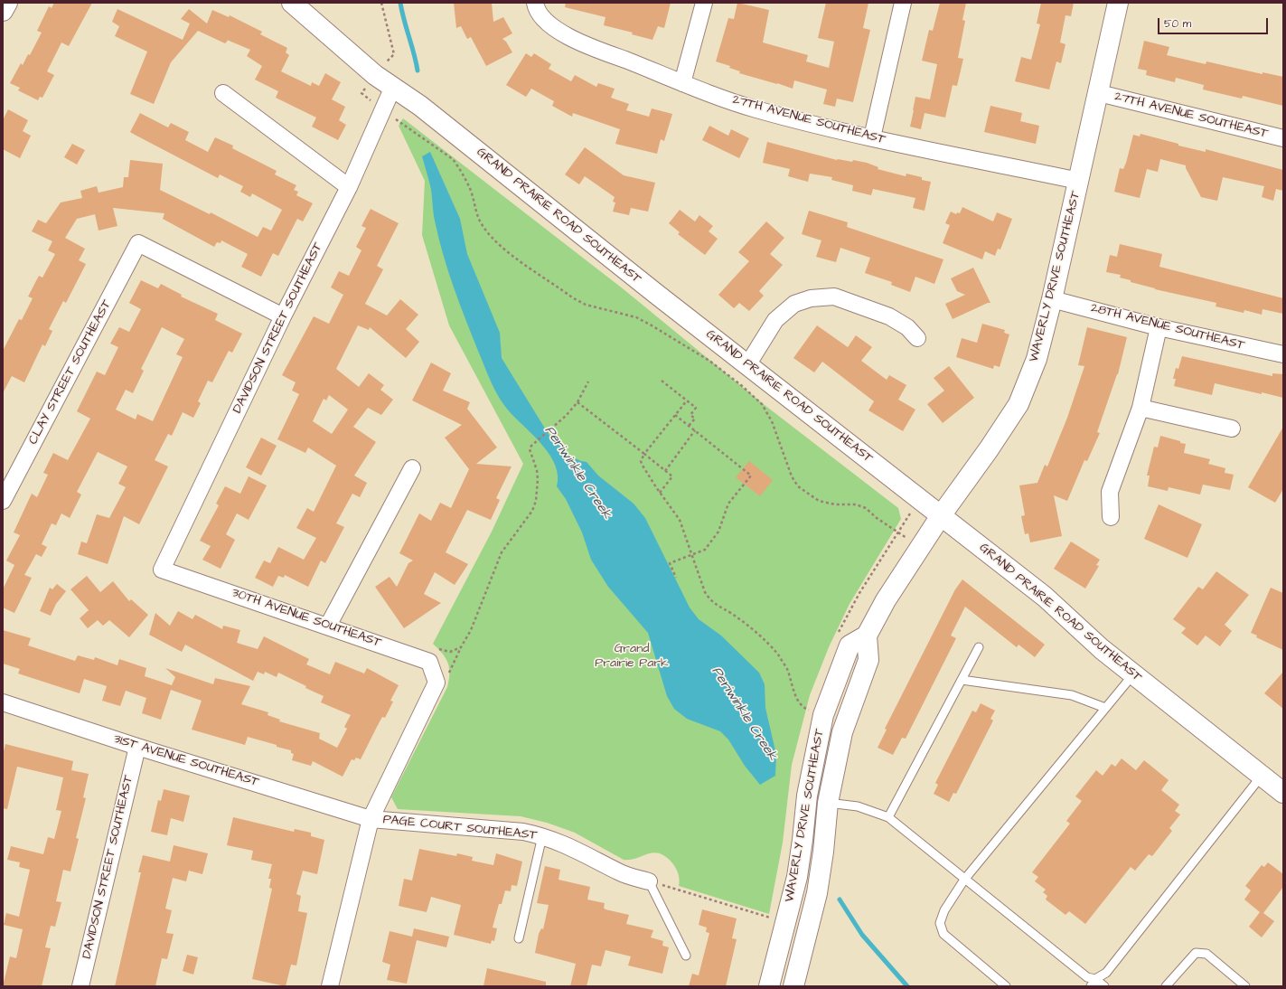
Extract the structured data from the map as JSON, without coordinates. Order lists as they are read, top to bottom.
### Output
{
  "streets": {
    "main road": ["GRAND PRAIRIE ROAD SOUTHEAST", "WAVERLY DRIVE SOUTHEAST"],
    "street": [
      "27TH AVENUE SOUTHEAST",
      "28TH AVENUE SOUTHEAST",
      "DAVIDSON STREET SOUTHEAST",
      "CLAY STREET SOUTHEAST",
      "30TH AVENUE SOUTHEAST",
      "31ST AVENUE SOUTHEAST",
      "PAGE COURT SOUTHEAST"
    ]
  },
  "crossings": [
    ["27TH AVENUE SOUTHEAST", "WAVERLY DRIVE SOUTHEAST"],
    ["GRAND PRAIRIE ROAD SOUTHEAST", "WAVERLY DRIVE SOUTHEAST"],
    ["GRAND PRAIRIE ROAD SOUTHEAST", "DAVIDSON STREET SOUTHEAST"],
    ["WAVERLY DRIVE SOUTHEAST", "28TH AVENUE SOUTHEAST"],
    ["DAVIDSON STREET SOUTHEAST", "CLAY STREET SOUTHEAST"],
    ["DAVIDSON STREET SOUTHEAST", "30TH AVENUE SOUTHEAST"],
    ["DAVIDSON STREET SOUTHEAST", "31ST AVENUE SOUTHEAST"],
    ["31ST AVENUE SOUTHEAST", "PAGE COURT SOUTHEAST"]
  ],
  "water": ["Periwinkle Creek"],
  "parks": ["Grand Prairie Park"],
  "scale_bar": "50 m"
}
